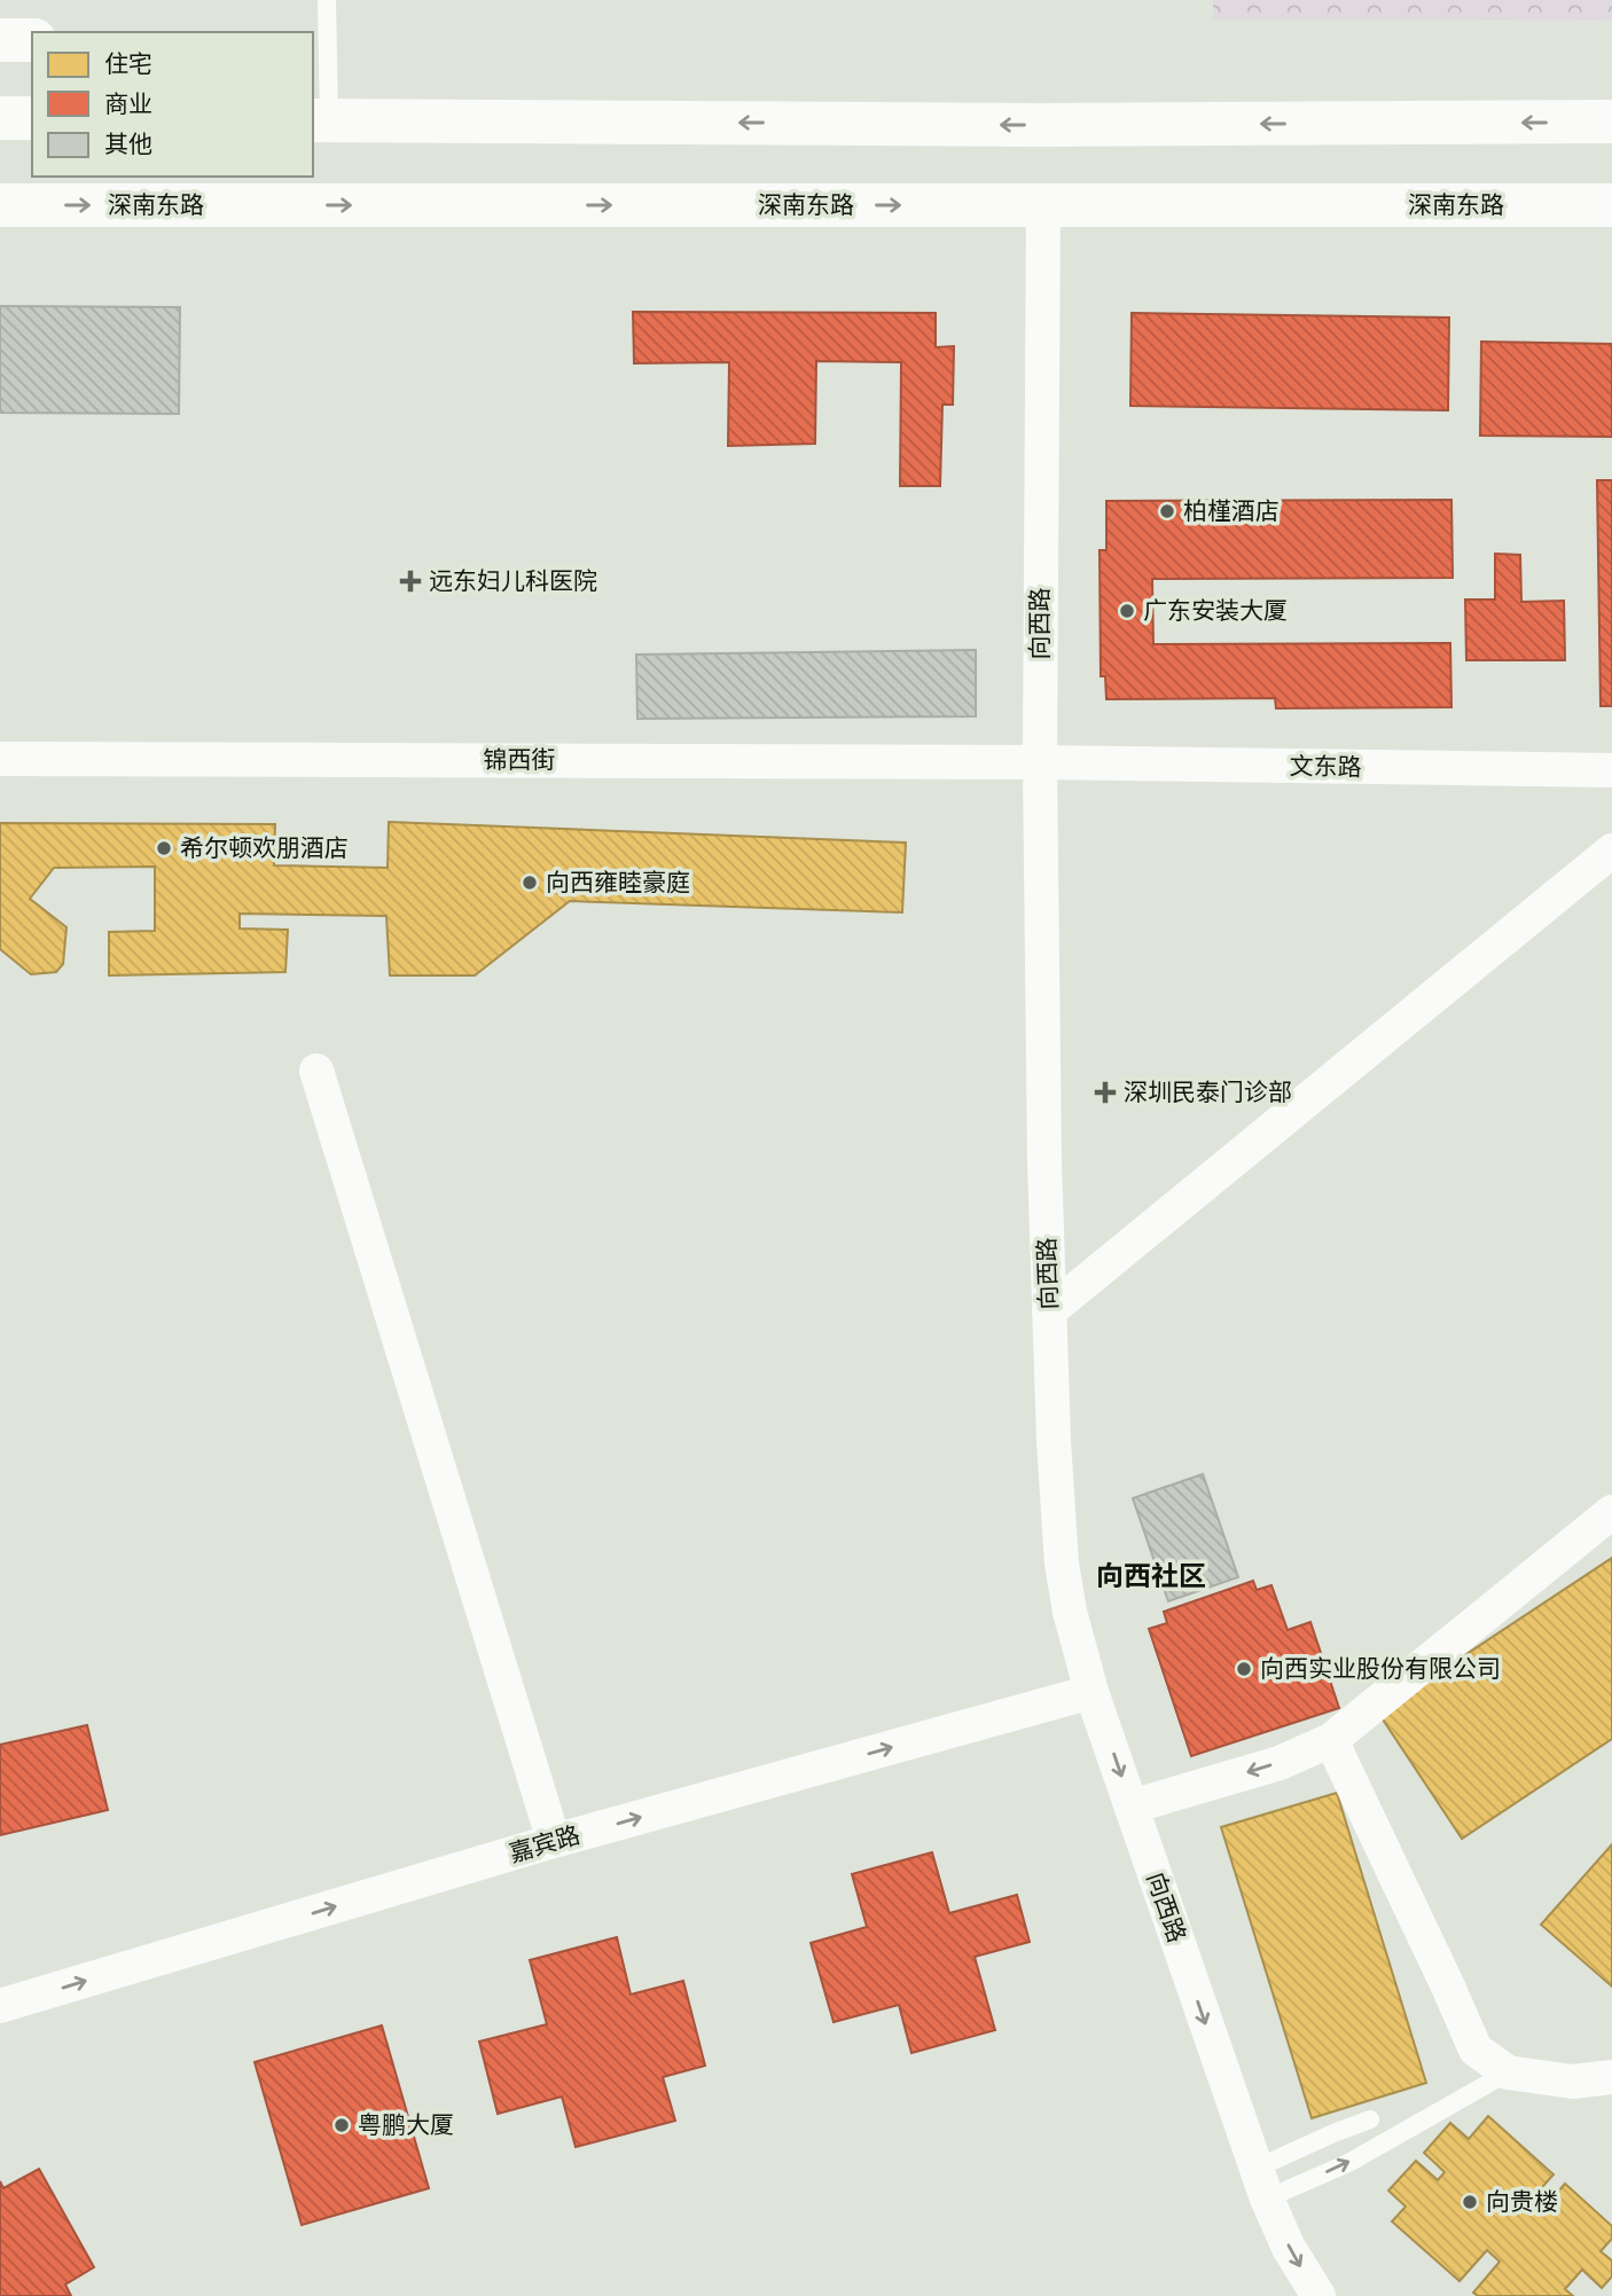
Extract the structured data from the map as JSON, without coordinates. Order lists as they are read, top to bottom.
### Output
{
  "streets": {
    "main road": ["深南东路"],
    "street": [
      "向西路",
      "锦西街",
      "文东路",
      "嘉宾路"
    ]
  },
  "crossings": [
    ["深南东路", "向西路"],
    ["向西路", "锦西街"],
    ["向西路", "文东路"],
    ["向西路", "嘉宾路"],
    ["锦西街", "文东路"]
  ],
  "one_way": ["嘉宾路"],
  "districts": ["向西社区"],
  "places": {
    "other": [
      "柏槿酒店",
      "广东安装大厦",
      "希尔顿欢朋酒店",
      "向西雍睦豪庭",
      "向西实业股份有限公司",
      "粤鹏大厦",
      "向贵楼"
    ],
    "health": ["远东妇儿科医院", "深圳民泰门诊部"]
  },
  "legend": ["住宅", "商业", "其他"]
}
